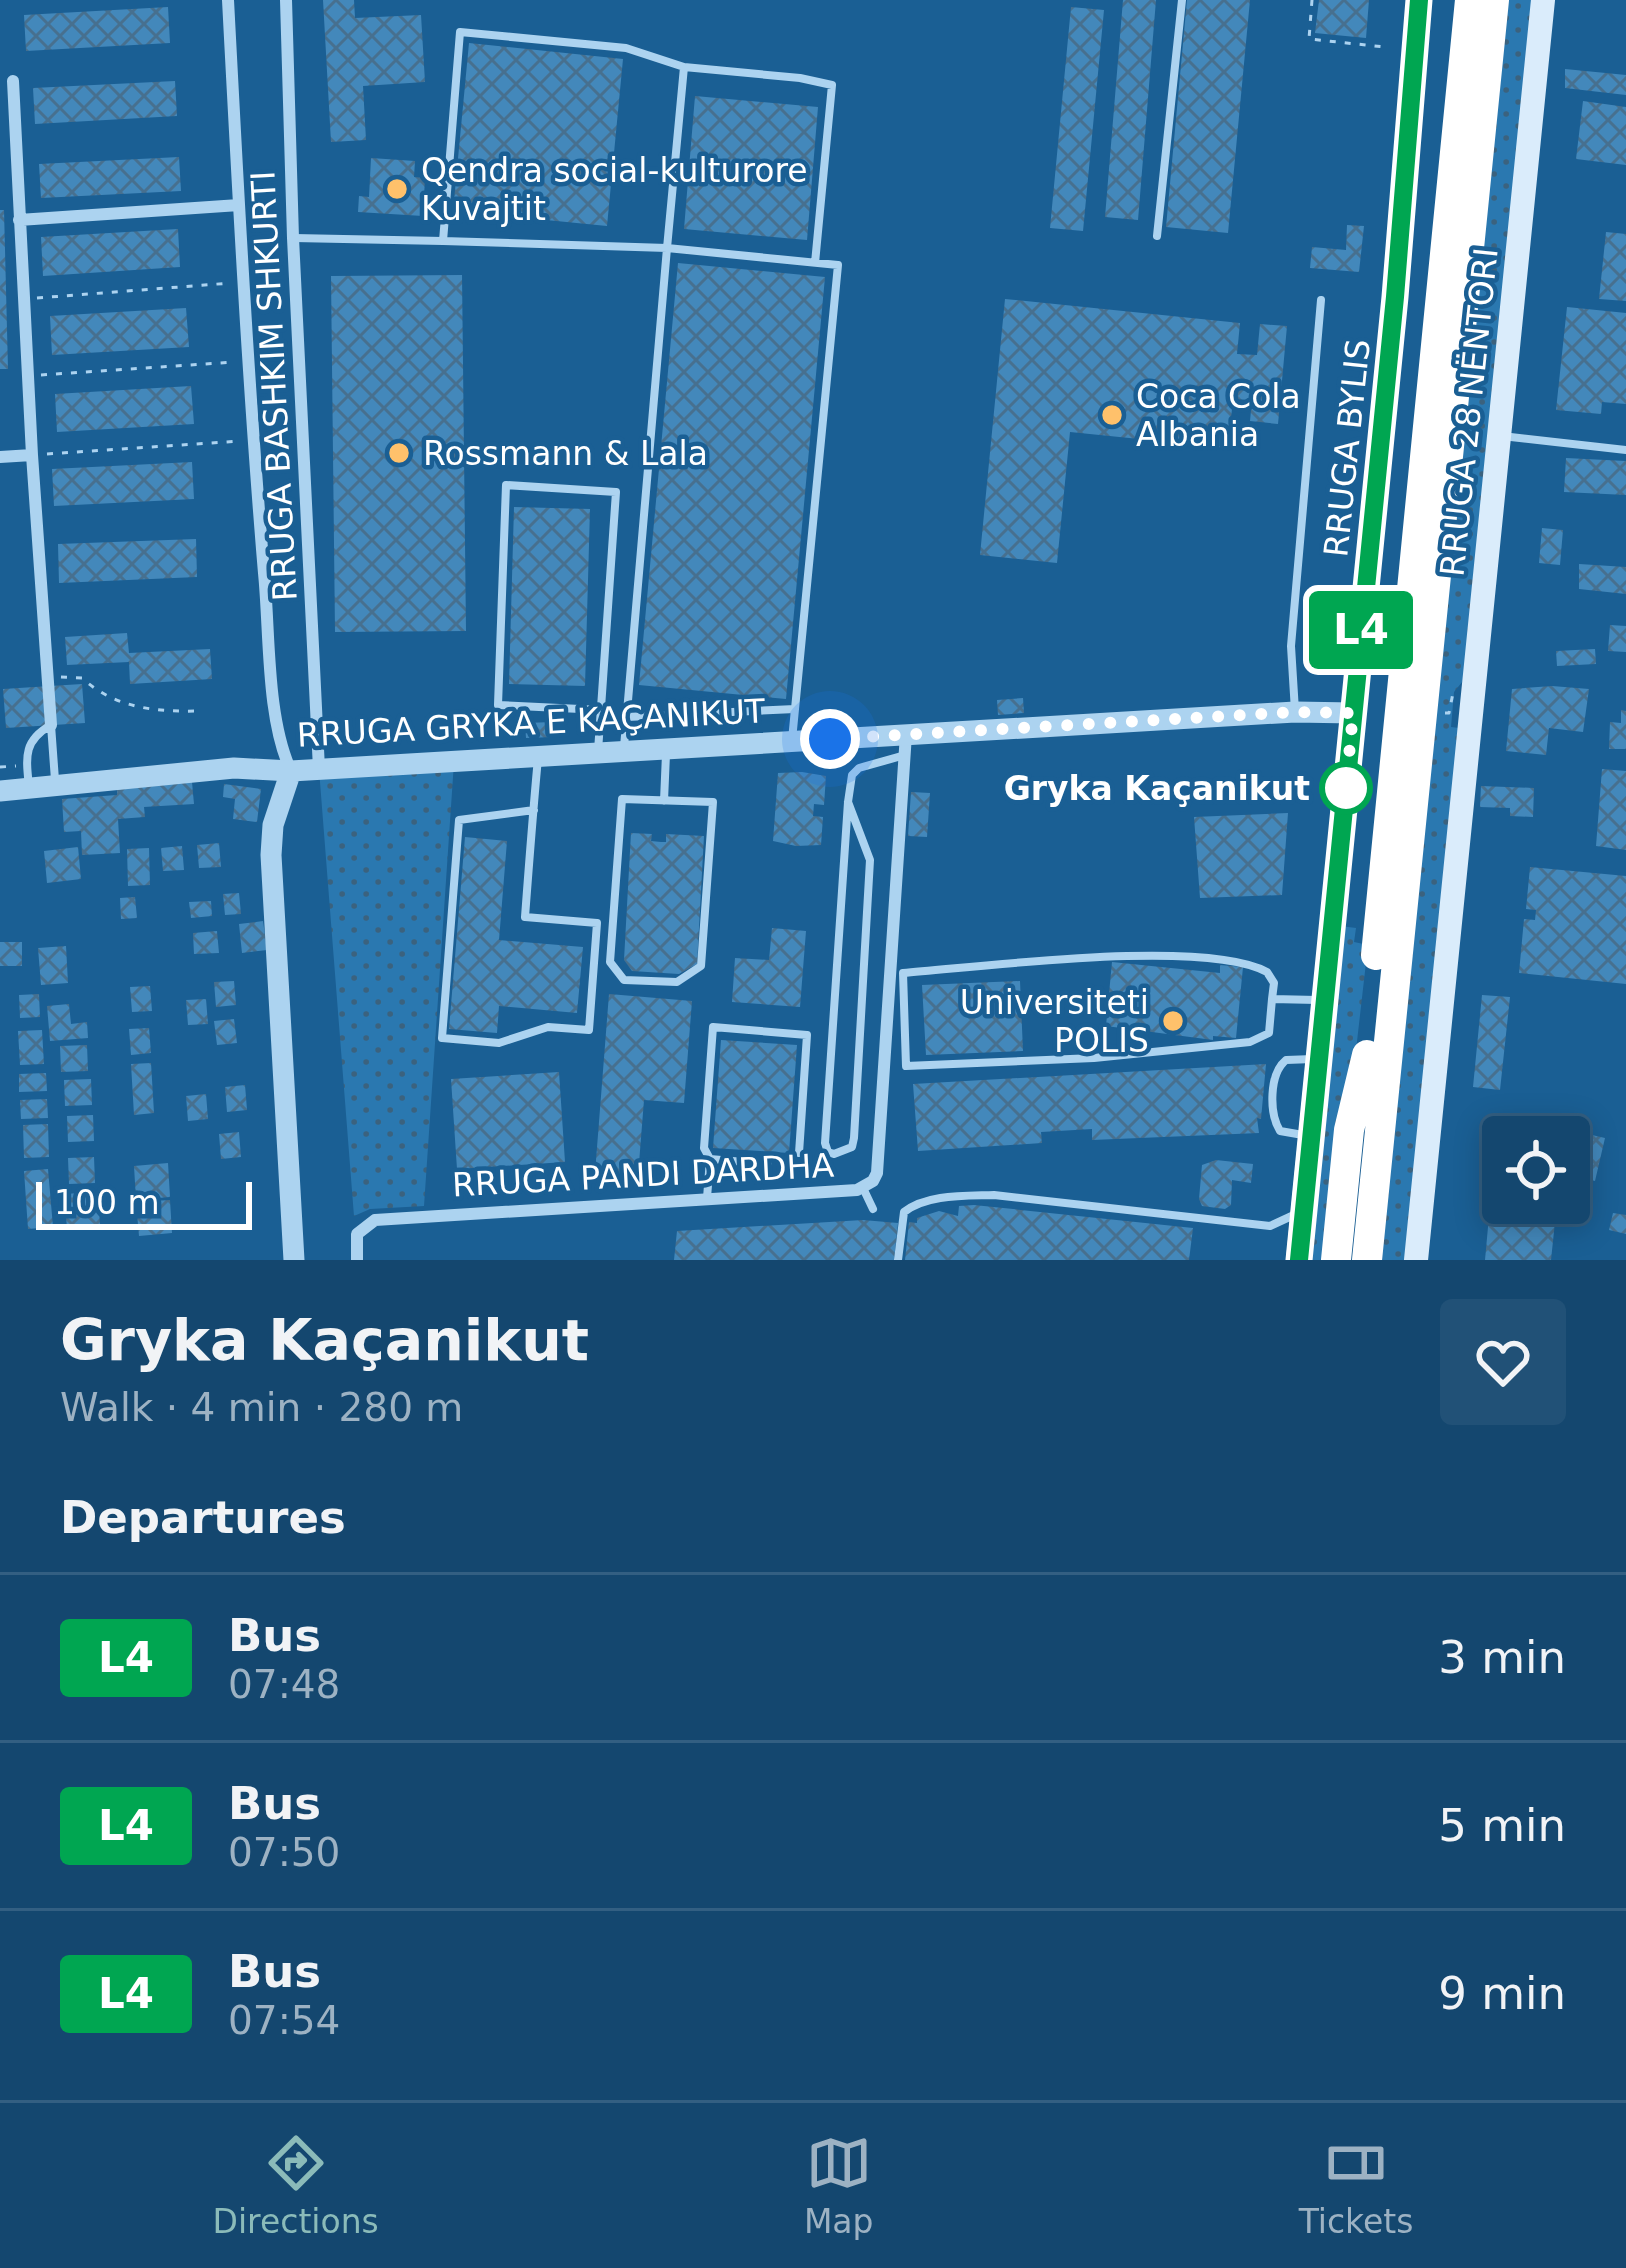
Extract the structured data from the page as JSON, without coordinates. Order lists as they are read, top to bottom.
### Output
{
  "streets": {
    "main road": ["RRUGA 28 NËNTORI", "RRUGA BYLIS"],
    "street": ["RRUGA BASHKIM SHKURTI", "RRUGA GRYKA E KAÇANIKUT", "RRUGA PANDI DARDHA"]
  },
  "crossings": [
    ["RRUGA BASHKIM SHKURTI", "RRUGA GRYKA E KAÇANIKUT"],
    ["RRUGA BYLIS", "RRUGA GRYKA E KAÇANIKUT"],
    ["RRUGA GRYKA E KAÇANIKUT", "RRUGA PANDI DARDHA"]
  ],
  "places": [
    "Qendra social-kulturore Kuvajtit",
    "Coca Cola Albania",
    "Rossmann & Lala",
    "Gryka Kaçanikut",
    "Universiteti POLIS"
  ],
  "lines": ["bus line L4"],
  "scale_bar": "100 m",
  "page": {
    "on_map": "L4",
    "scale": "100 m",
    "heading": [
      ["Gryka Kaçanikut", "Walk · 4 min · 280 m"],
      "Departures"
    ],
    "list": [
      {
        "mark": "L4",
        "name": "Bus",
        "note": "07:48",
        "value": "3 min"
      },
      {
        "mark": "L4",
        "name": "Bus",
        "note": "07:50",
        "value": "5 min"
      },
      {
        "mark": "L4",
        "name": "Bus",
        "note": "07:54",
        "value": "9 min"
      }
    ],
    "tabs": ["Directions", "Map", "Tickets"]
  }
}
